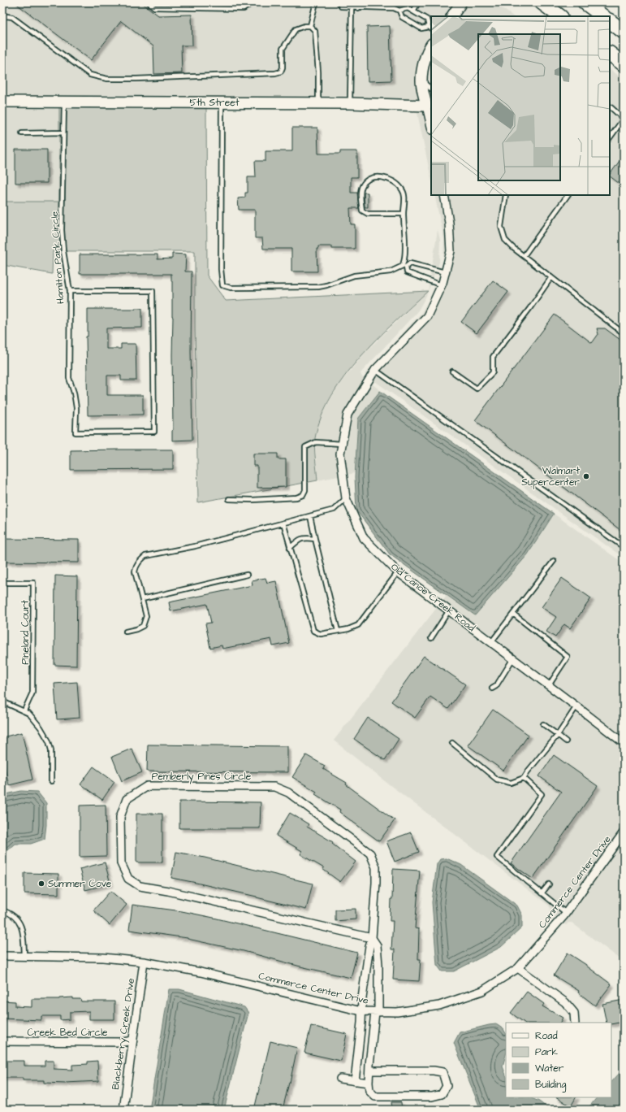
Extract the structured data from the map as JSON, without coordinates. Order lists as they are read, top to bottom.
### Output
{
  "streets": {
    "street": [
      "5th Street",
      "Old Canoe Creek Road",
      "Pemberly Pines Circle",
      "Commerce Center Drive",
      "Creek Bed Circle",
      "Blackberry Creek Drive"
    ],
    "lane": ["Hamilton Park Circle", "Pineland Court"]
  },
  "crossings": [
    ["5th Street", "Hamilton Park Circle"],
    ["Pemberly Pines Circle", "Commerce Center Drive"],
    ["Commerce Center Drive", "Blackberry Creek Drive"],
    ["Creek Bed Circle", "Blackberry Creek Drive"]
  ],
  "places": ["Walmart Supercenter", "Summer Cove"],
  "legend": [
    "Road",
    "Park",
    "Water",
    "Building"
  ]
}
